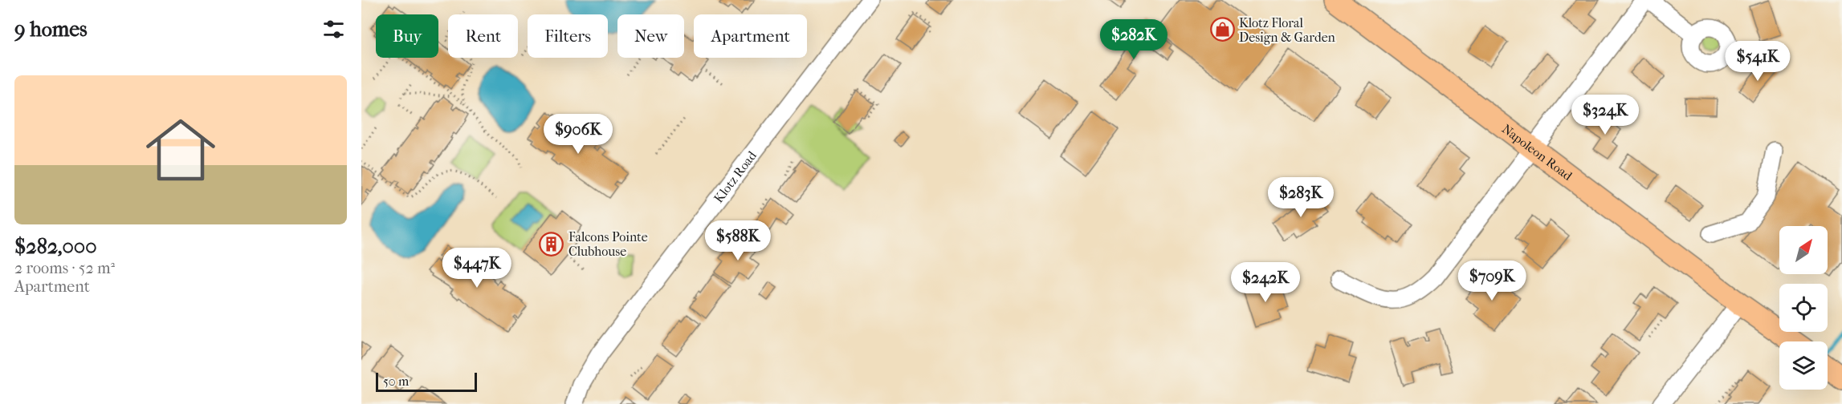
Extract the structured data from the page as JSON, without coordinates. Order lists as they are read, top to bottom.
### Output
{
  "streets": {
    "main road": ["Napoleon Road"],
    "street": ["Klotz Road"]
  },
  "places": {
    "shop": ["Klotz Floral Design & Garden"],
    "building": ["Falcons Pointe Clubhouse"]
  },
  "scale_bar": "50 m",
  "north": "top right",
  "page": {
    "heading": "9 homes",
    "chip": [
      "Buy",
      "Rent",
      "Filters",
      "New",
      "Apartment"
    ],
    "price": [
      "$282K",
      "$541K",
      "$324K",
      "$906K",
      "$283K",
      "$588K",
      "$447K",
      "$709K",
      "$242K"
    ],
    "list": [
      {
        "name": "$282,000",
        "note": "2 rooms · 52 m² · Apartment"
      }
    ],
    "scale": "50 m"
  }
}
